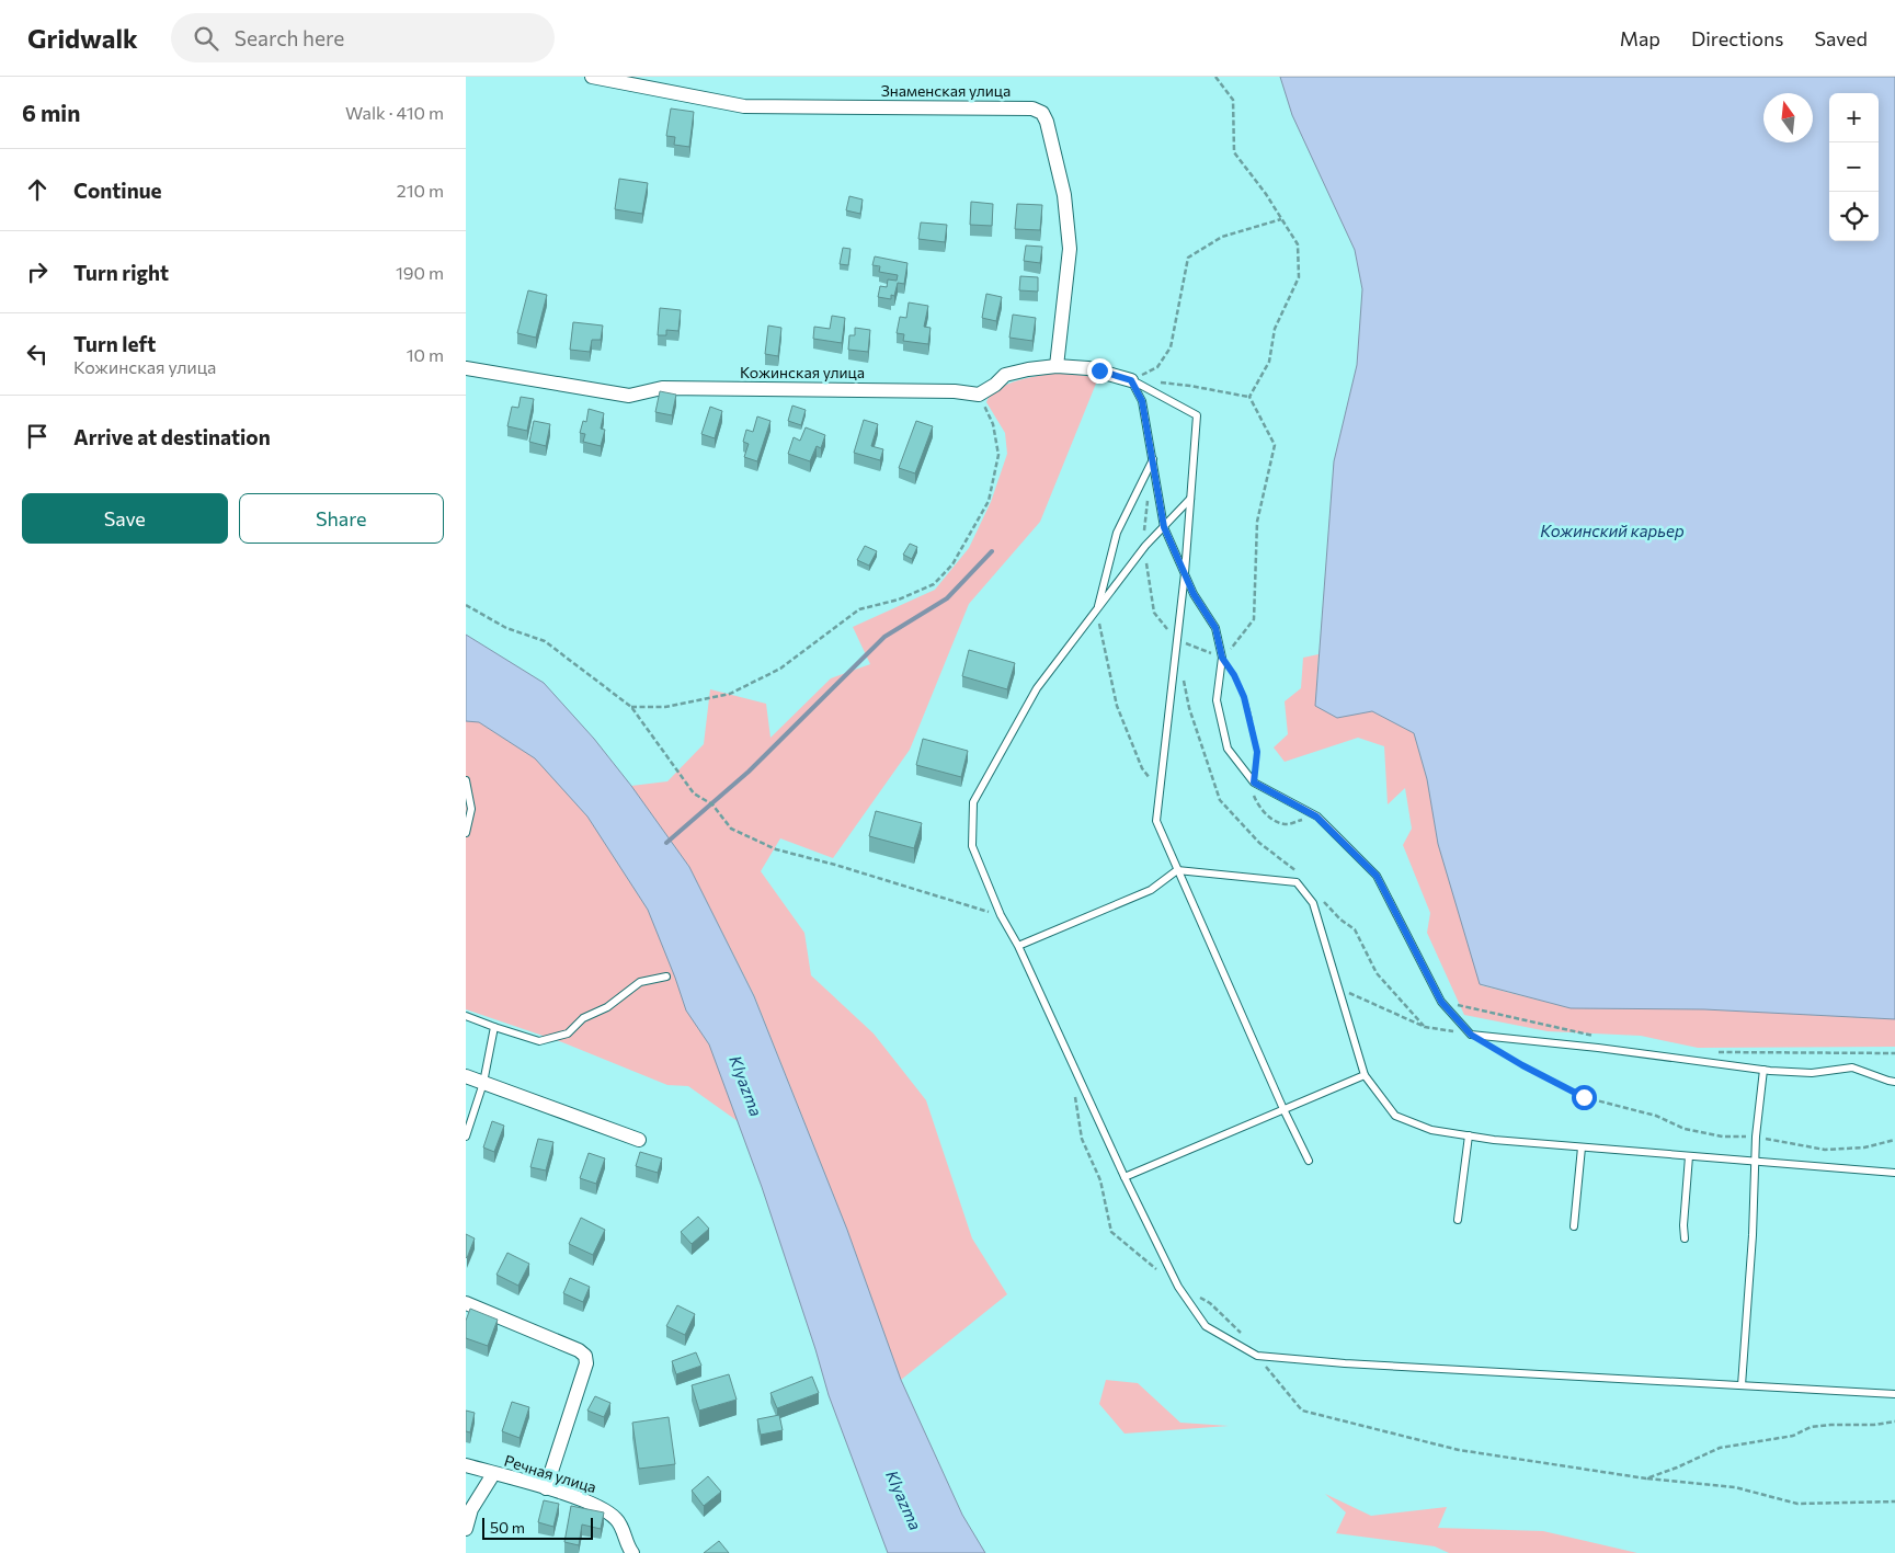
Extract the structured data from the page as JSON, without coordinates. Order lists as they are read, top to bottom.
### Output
{
  "streets": {
    "street": ["Знаменская улица", "Кожинская улица", "Речная улица"]
  },
  "water": ["Кожинский карьер", "Klyazma"],
  "scale_bar": "50 m",
  "north": "top",
  "page": {
    "header": "Gridwalk",
    "search": "Search here",
    "nav": ["Map", "Directions", "Saved"],
    "heading": ["6 min", "Walk · 410 m"],
    "map_buttons": ["+", "−"],
    "list": [
      ["Continue", "210 m"],
      ["Turn right", "190 m"],
      ["Turn left", "Кожинская улица", "10 m"],
      "Arrive at destination"
    ],
    "buttons": ["Save", "Share"],
    "scale": "50 m"
  }
}
